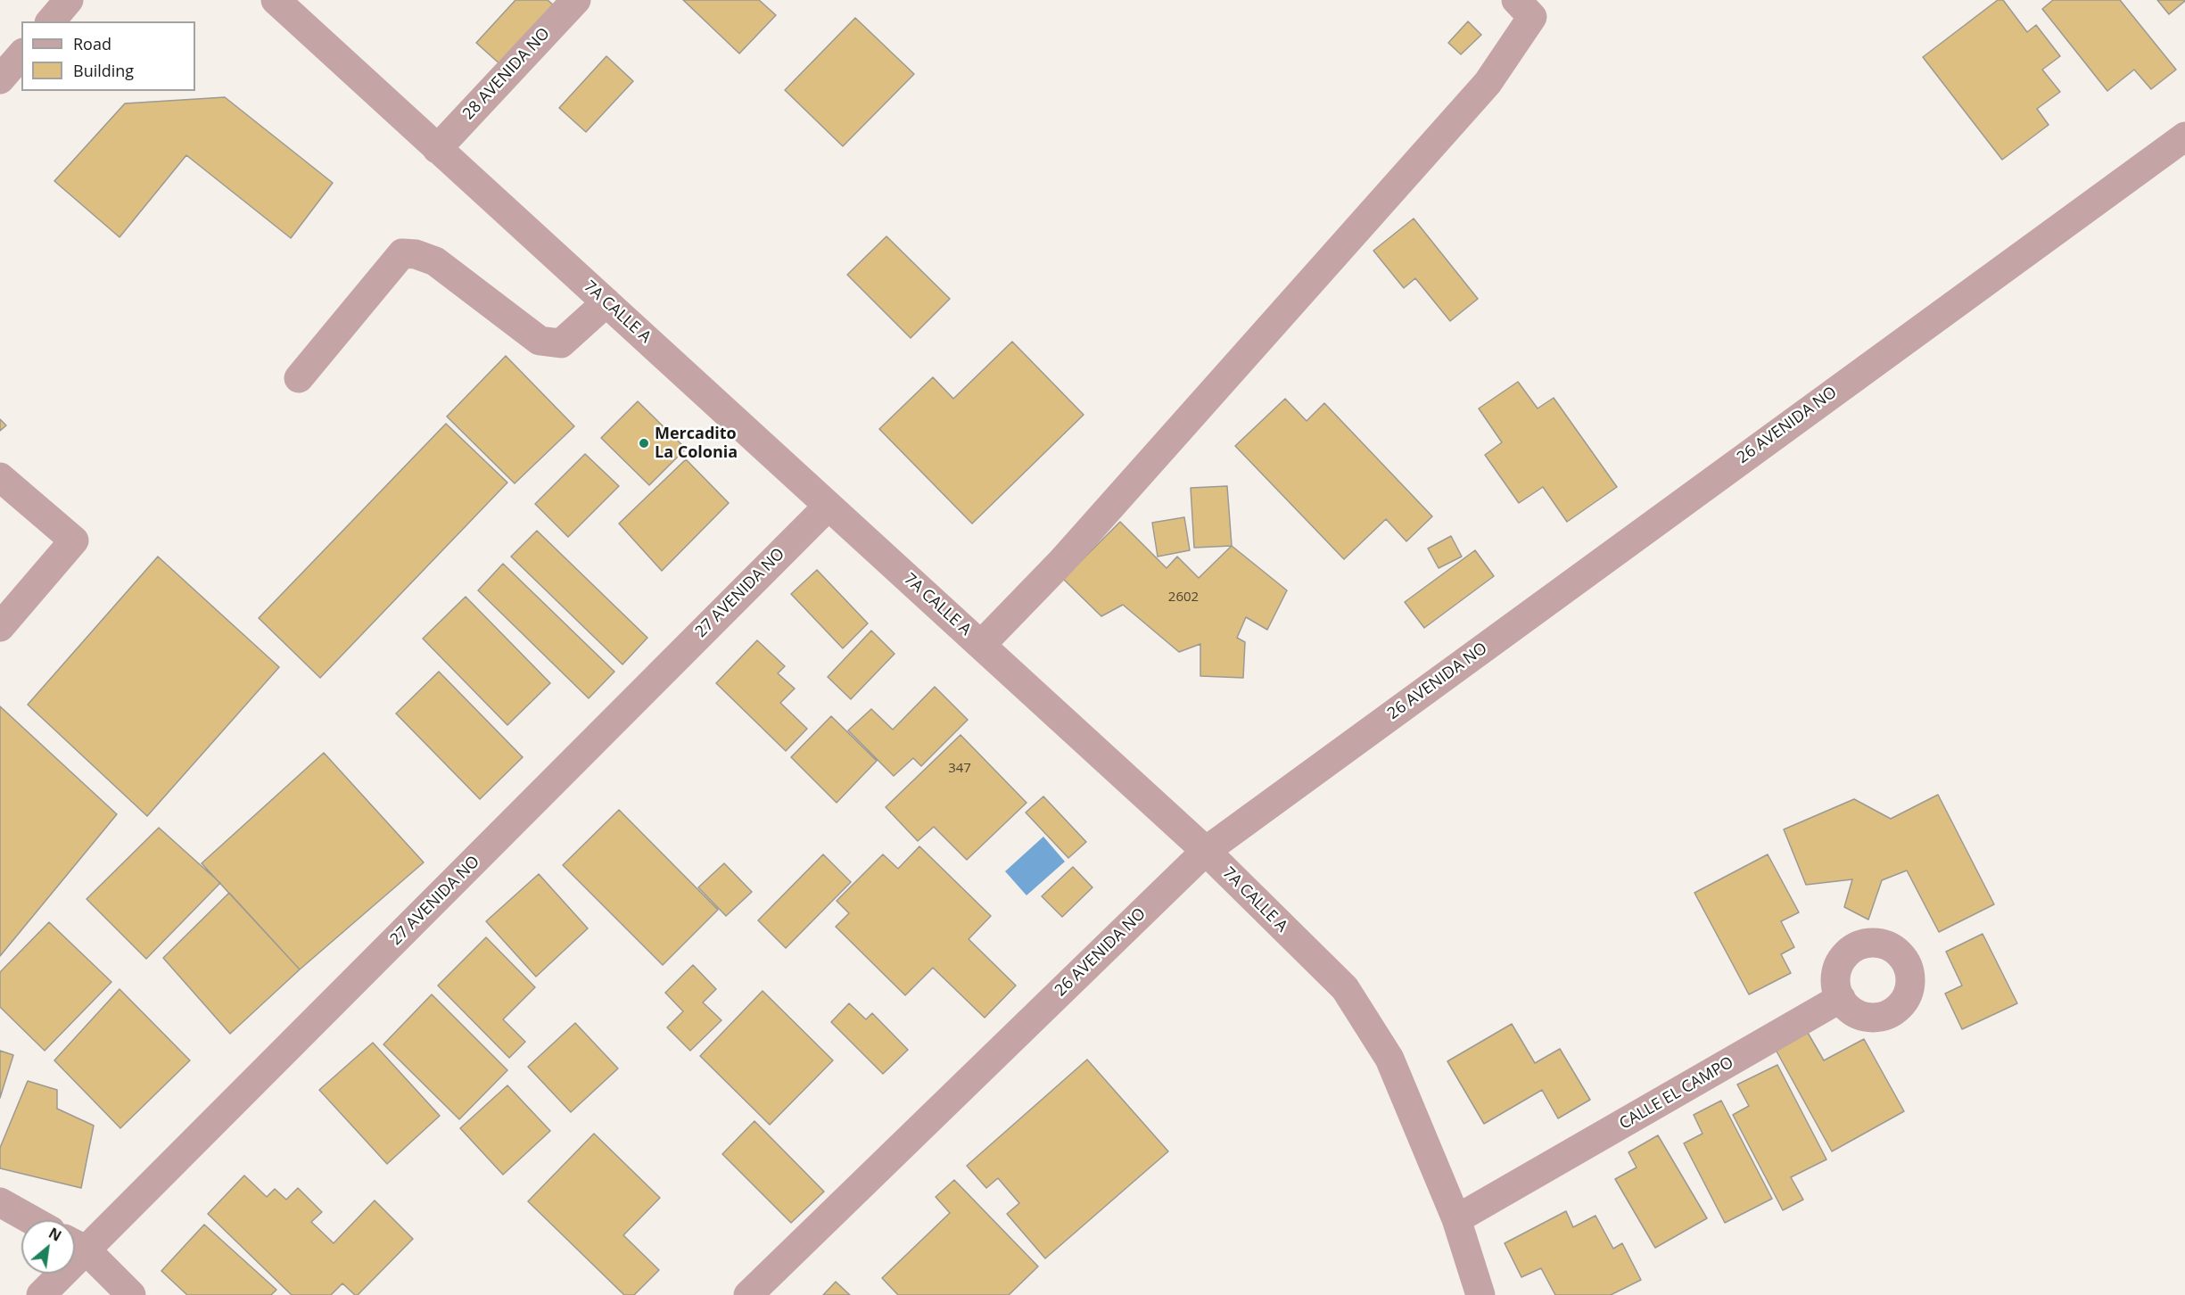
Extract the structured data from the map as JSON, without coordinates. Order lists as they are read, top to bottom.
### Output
{
  "streets": {
    "street": [
      "28 AVENIDA NO",
      "7A CALLE A",
      "26 AVENIDA NO",
      "27 AVENIDA NO",
      "CALLE EL CAMPO"
    ]
  },
  "crossings": [
    ["28 AVENIDA NO", "7A CALLE A"],
    ["7A CALLE A", "26 AVENIDA NO"],
    ["7A CALLE A", "27 AVENIDA NO"],
    ["7A CALLE A", "CALLE EL CAMPO"]
  ],
  "places": ["Mercadito La Colonia"],
  "house_numbers": ["2602", "347"],
  "legend": ["Road", "Building"],
  "north": "top right"
}
